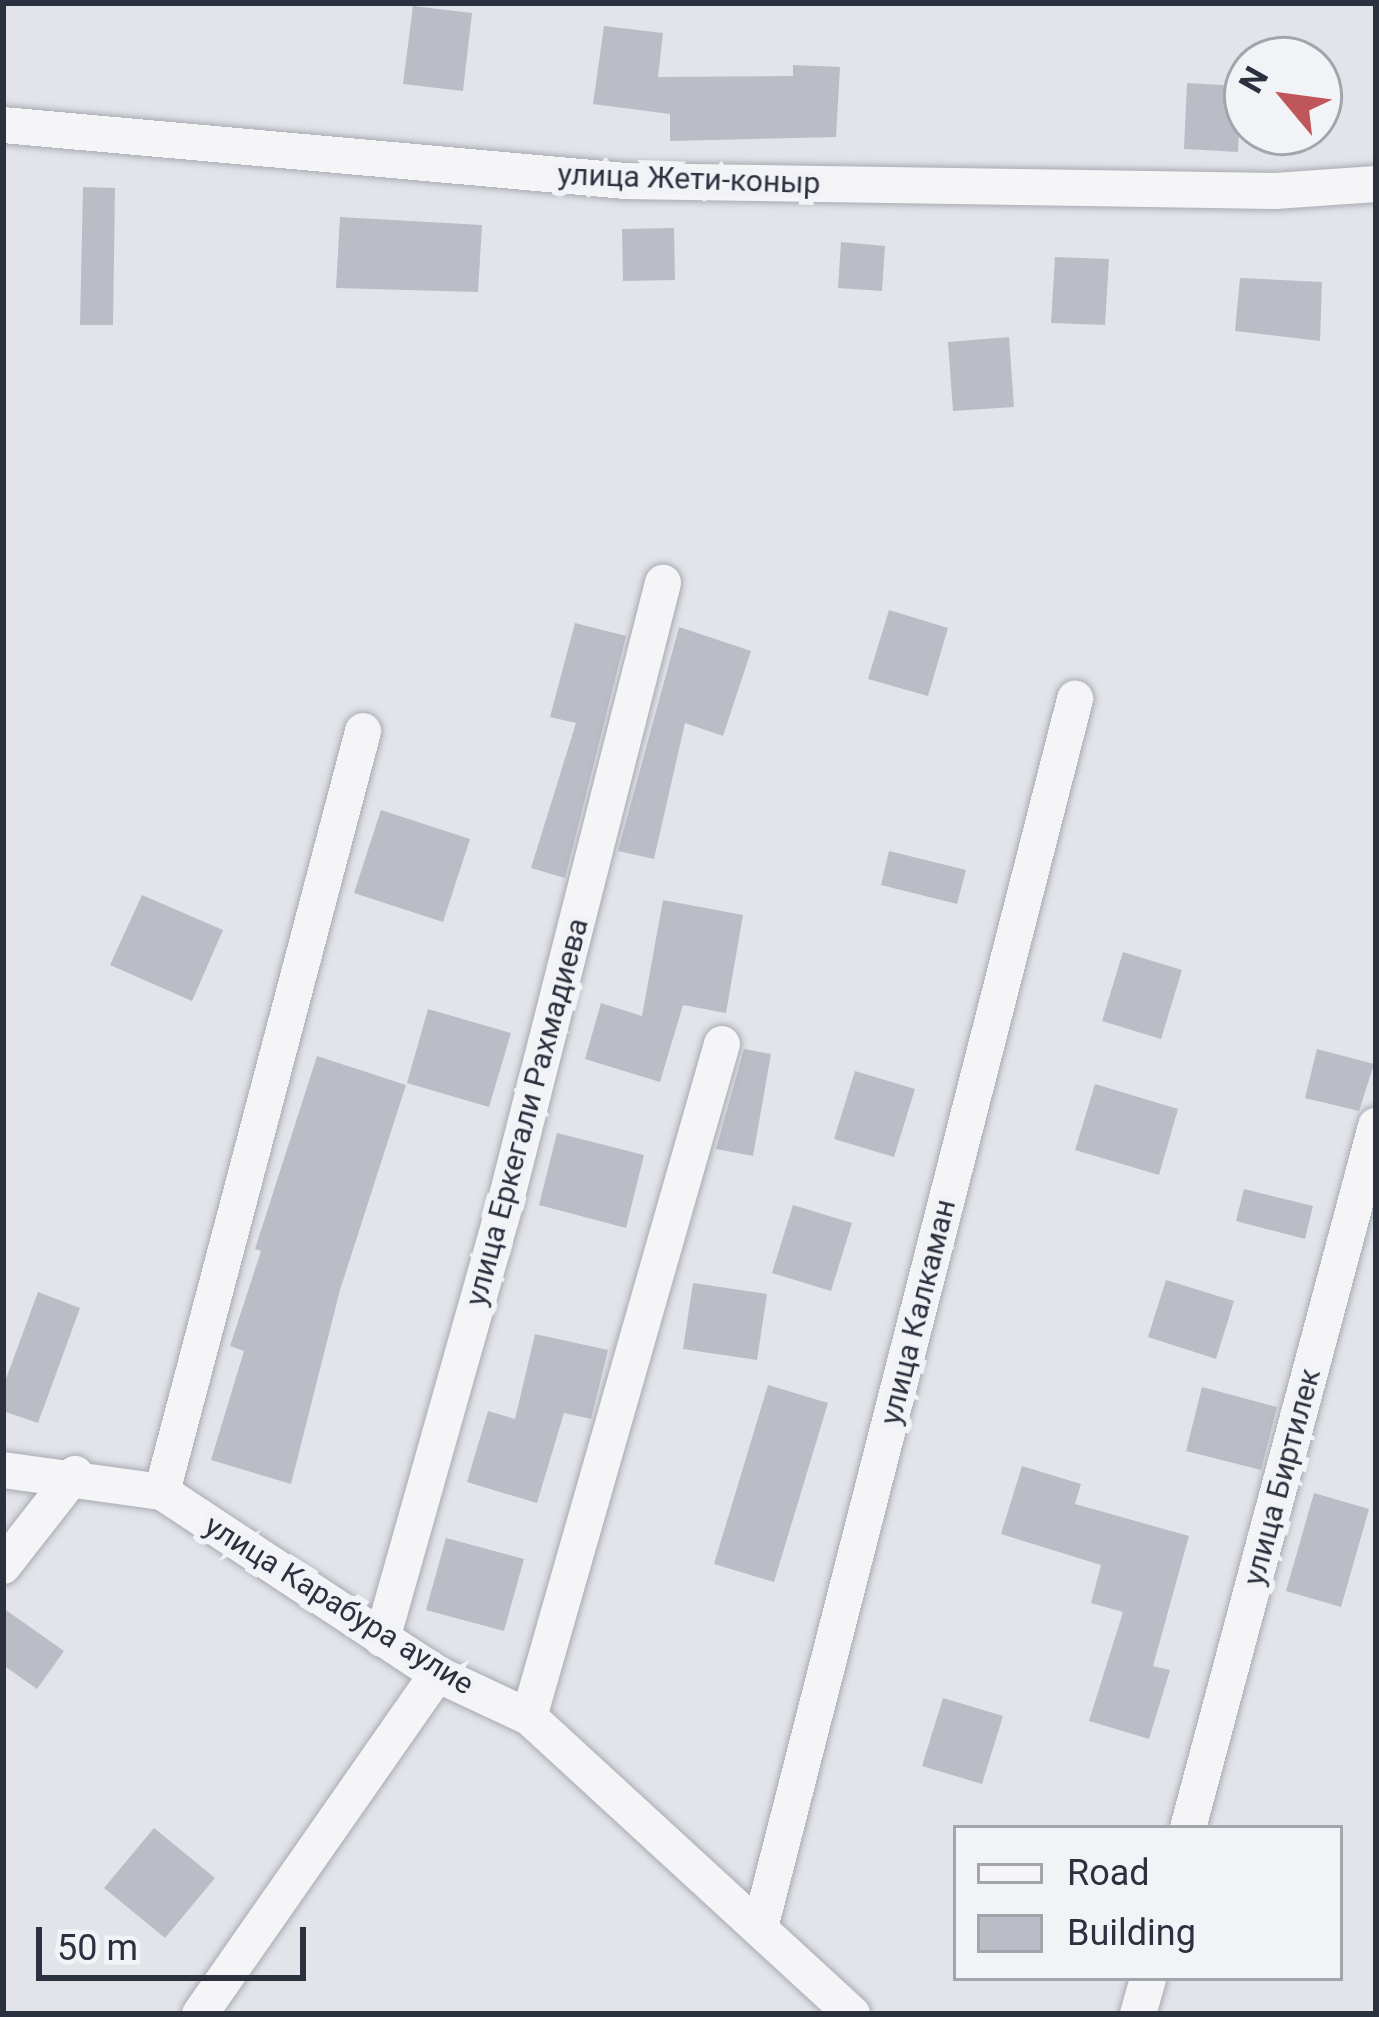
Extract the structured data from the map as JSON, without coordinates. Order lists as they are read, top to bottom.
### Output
{
  "streets": {
    "street": [
      "улица Жети-коныр",
      "улица Еркегали Рахмадиева",
      "улица Калкаман",
      "улица Биртилек",
      "улица Карабура аулие"
    ]
  },
  "crossings": [
    ["улица Еркегали Рахмадиева", "улица Карабура аулие"],
    ["улица Калкаман", "улица Карабура аулие"]
  ],
  "legend": ["Road", "Building"],
  "scale_bar": "50 m",
  "north": "top left"
}
